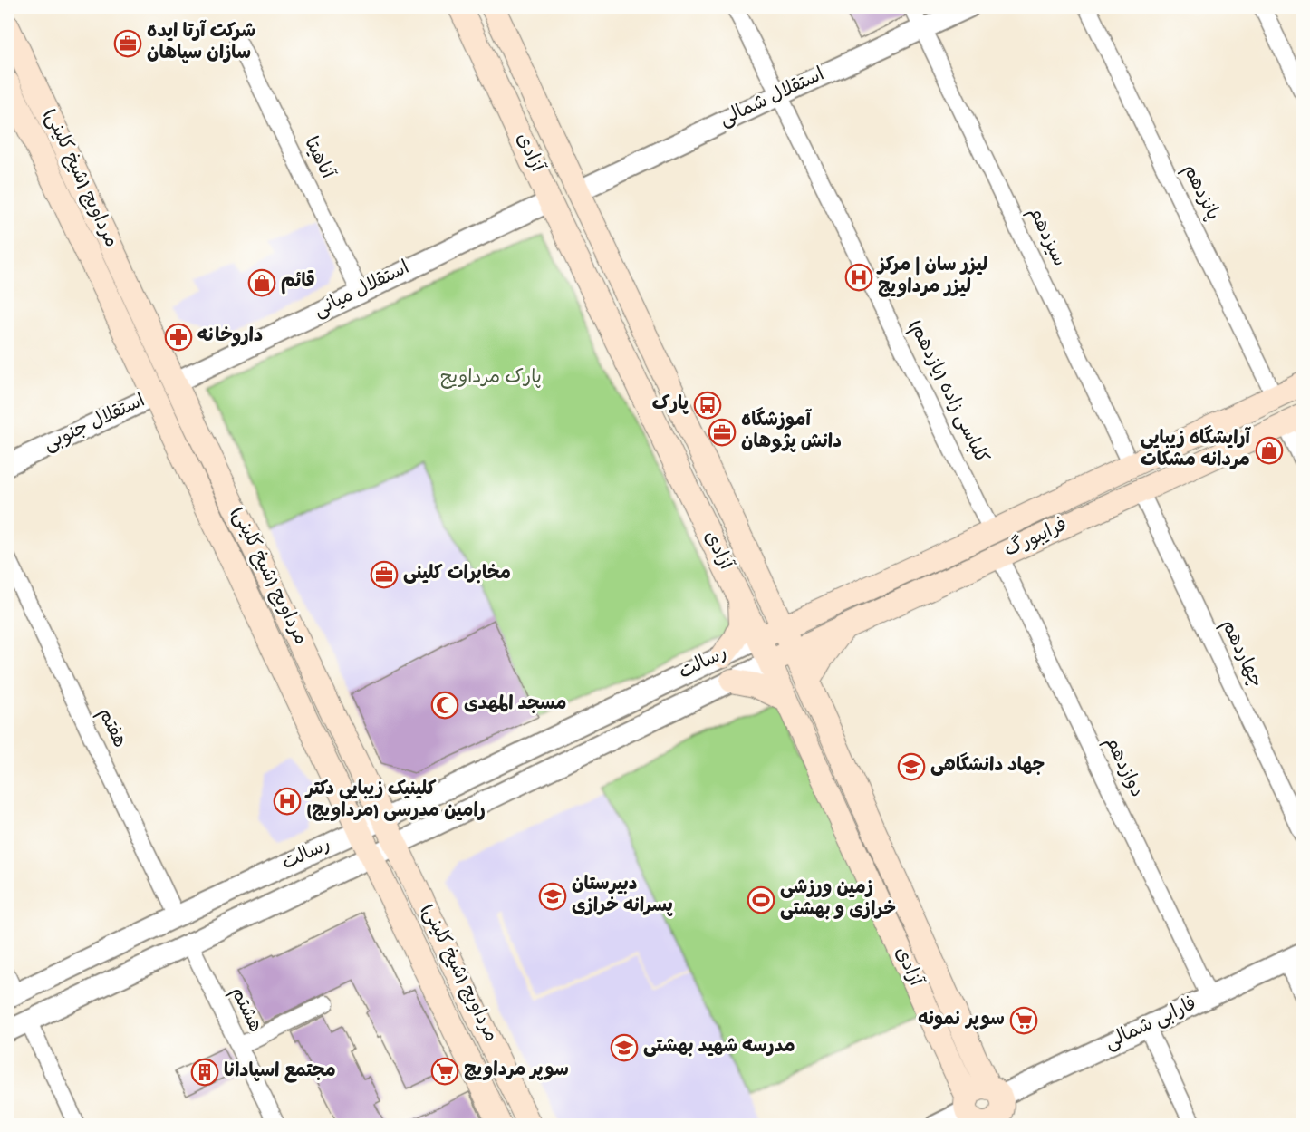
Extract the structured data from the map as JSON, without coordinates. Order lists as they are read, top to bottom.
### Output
{
  "streets": {
    "main road": [
      "آزادی",
      "مرداویج (شیخ کلینی)",
      "فرایبورگ",
      "رسالت"
    ],
    "street": [
      "استقلال شمالی",
      "آناهیتا",
      "پانزدهم",
      "سیزدهم",
      "استقلال میانی",
      "کلباسی زاده (یازدهم)",
      "استقلال جنوبی",
      "چهاردهم",
      "هفتم",
      "دوازدهم",
      "هشتم",
      "فارابی شمالی"
    ]
  },
  "crossings": [
    ["استقلال شمالی", "آزادی"],
    ["استقلال شمالی", "سیزدهم"],
    ["استقلال شمالی", "کلباسی زاده (یازدهم)"],
    ["آزادی", "استقلال میانی"],
    ["آزادی", "فرایبورگ"],
    ["آزادی", "رسالت"],
    ["آزادی", "فارابی شمالی"],
    ["آناهیتا", "استقلال میانی"],
    ["مرداویج (شیخ کلینی)", "استقلال میانی"],
    ["مرداویج (شیخ کلینی)", "استقلال جنوبی"],
    ["مرداویج (شیخ کلینی)", "رسالت"],
    ["پانزدهم", "فرایبورگ"],
    ["سیزدهم", "فرایبورگ"],
    ["کلباسی زاده (یازدهم)", "فرایبورگ"],
    ["فرایبورگ", "چهاردهم"],
    ["فرایبورگ", "رسالت"],
    ["فرایبورگ", "دوازدهم"],
    ["رسالت", "هفتم"],
    ["رسالت", "هشتم"],
    ["دوازدهم", "فارابی شمالی"]
  ],
  "parks": ["پارک مرداویج"],
  "places": {
    "office": ["شرکت آرتا ایده سازان سپاهان", "آموزشگاه دانش پژوهان", "مخابرات کلینی"],
    "hospital": ["لیزر سان | مرکز لیزر مرداویج", "کلینیک زیبایی دکتر رامین مدرسی (مرداویج)"],
    "shop": ["قائم", "آرایشگاه زیبایی مردانه مشکات"],
    "pharmacy": ["داروخانه"],
    "bus stop": ["پارک"],
    "mosque": ["مسجد المهدی"],
    "school or university": ["جهاد دانشگاهی", "دبیرستان پسرانه خرازی", "مدرسه شهید بهشتی"],
    "sports": ["زمین ورزشی خرازی و بهشتی"],
    "supermarket": ["سوپر نمونه", "سوپر مرداویچ"],
    "building": ["مجتمع اسپادانا"]
  }
}
